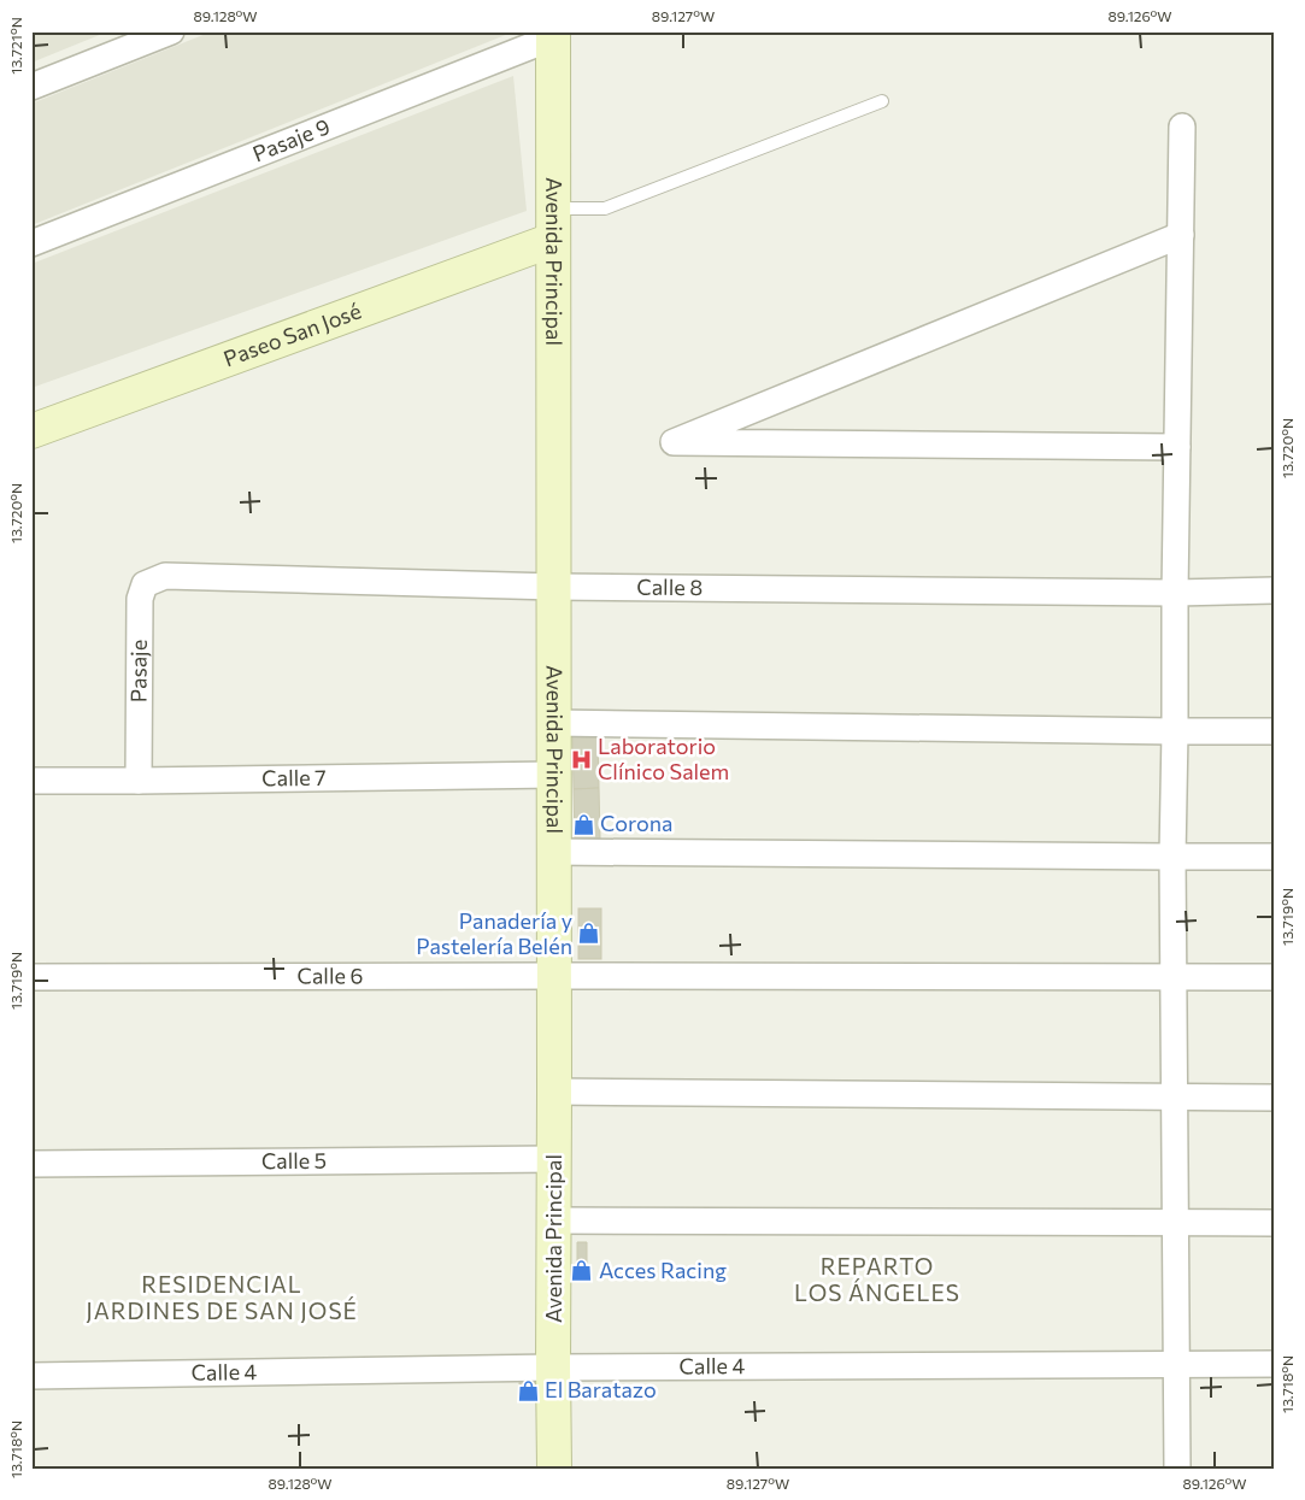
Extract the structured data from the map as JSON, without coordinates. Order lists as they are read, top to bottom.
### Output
{
  "streets": {
    "street": [
      "Pasaje 9",
      "Avenida Principal",
      "Paseo San José",
      "Calle 8",
      "Pasaje",
      "Calle 7",
      "Calle 6",
      "Calle 5",
      "Calle 4"
    ]
  },
  "crossings": [
    ["Pasaje 9", "Avenida Principal"],
    ["Avenida Principal", "Paseo San José"],
    ["Avenida Principal", "Calle 8"],
    ["Avenida Principal", "Calle 7"],
    ["Avenida Principal", "Calle 6"],
    ["Avenida Principal", "Calle 5"],
    ["Avenida Principal", "Calle 4"],
    ["Calle 8", "Pasaje"],
    ["Pasaje", "Calle 7"]
  ],
  "districts": ["REPARTO LOS ÁNGELES", "RESIDENCIAL JARDINES DE SAN JOSÉ"],
  "places": {
    "hospital": ["Laboratorio Clínico Salem"],
    "shop": [
      "Corona",
      "Panadería y Pastelería Belén",
      "Acces Racing",
      "El Baratazo"
    ]
  },
  "coordinates": [
    "89.128°W",
    "89.127°W",
    "89.126°W",
    "13.721°N",
    "13.720°N",
    "13.719°N",
    "13.718°N"
  ]
}
